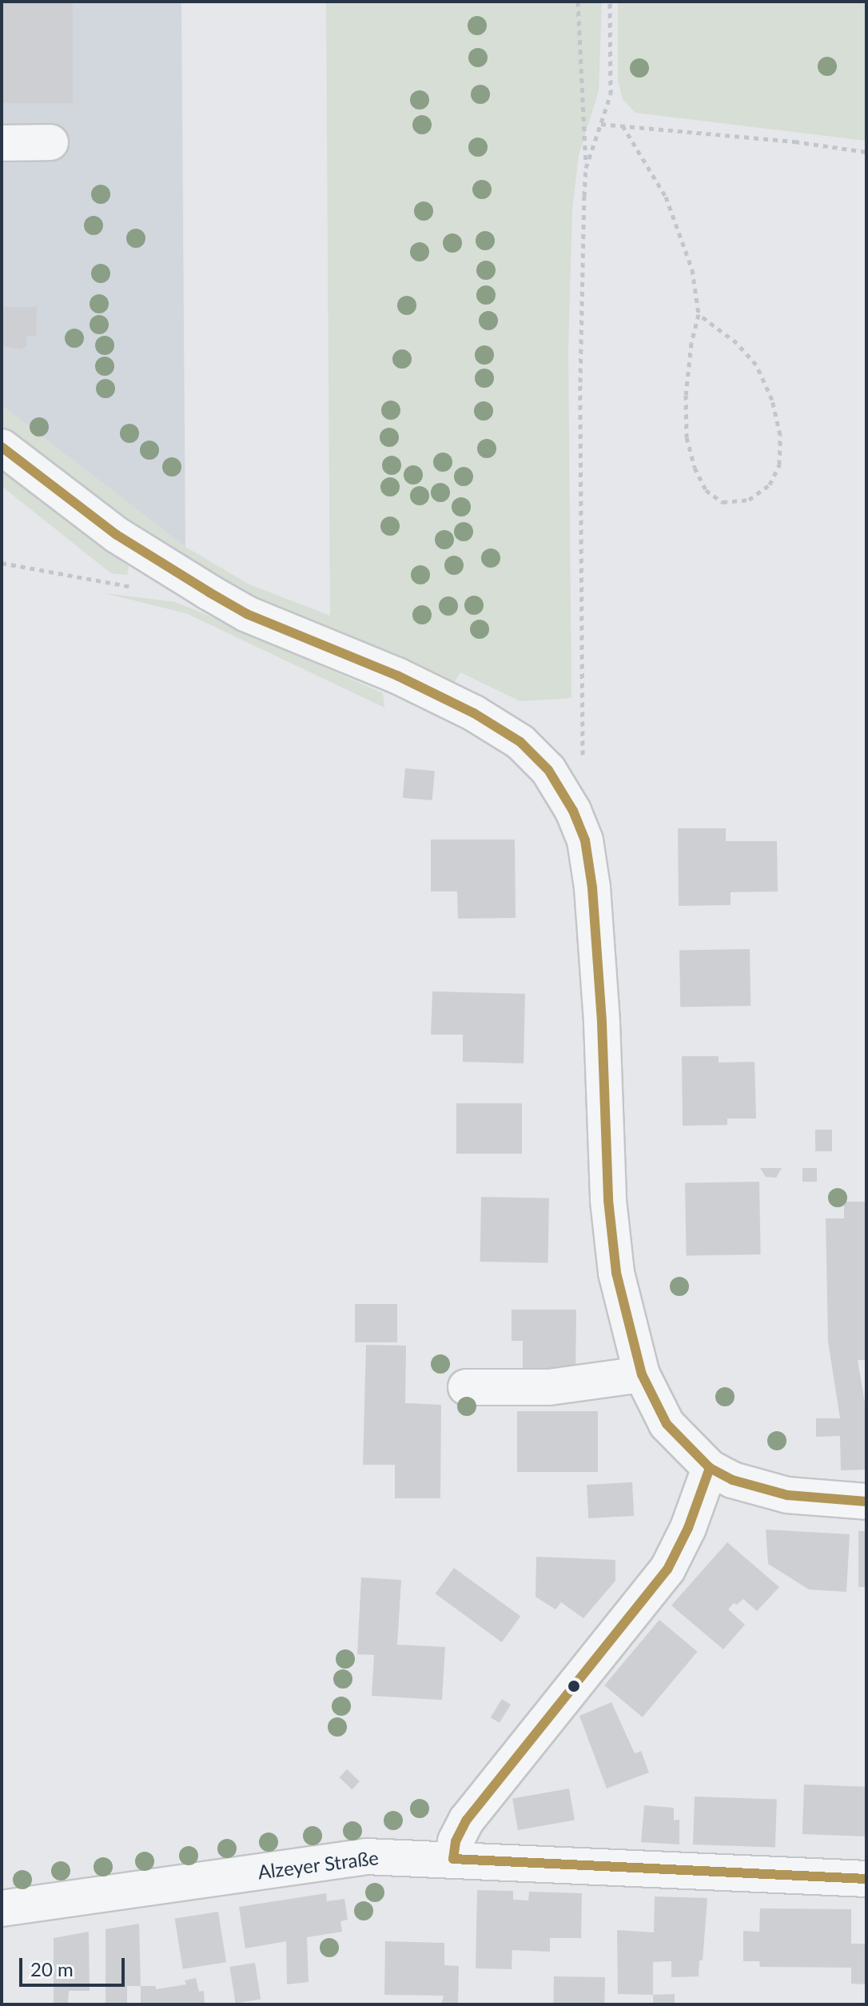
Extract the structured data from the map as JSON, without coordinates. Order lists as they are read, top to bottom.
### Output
{
  "streets": {
    "street": ["Alzeyer Straße"]
  },
  "scale_bar": "20 m"
}
